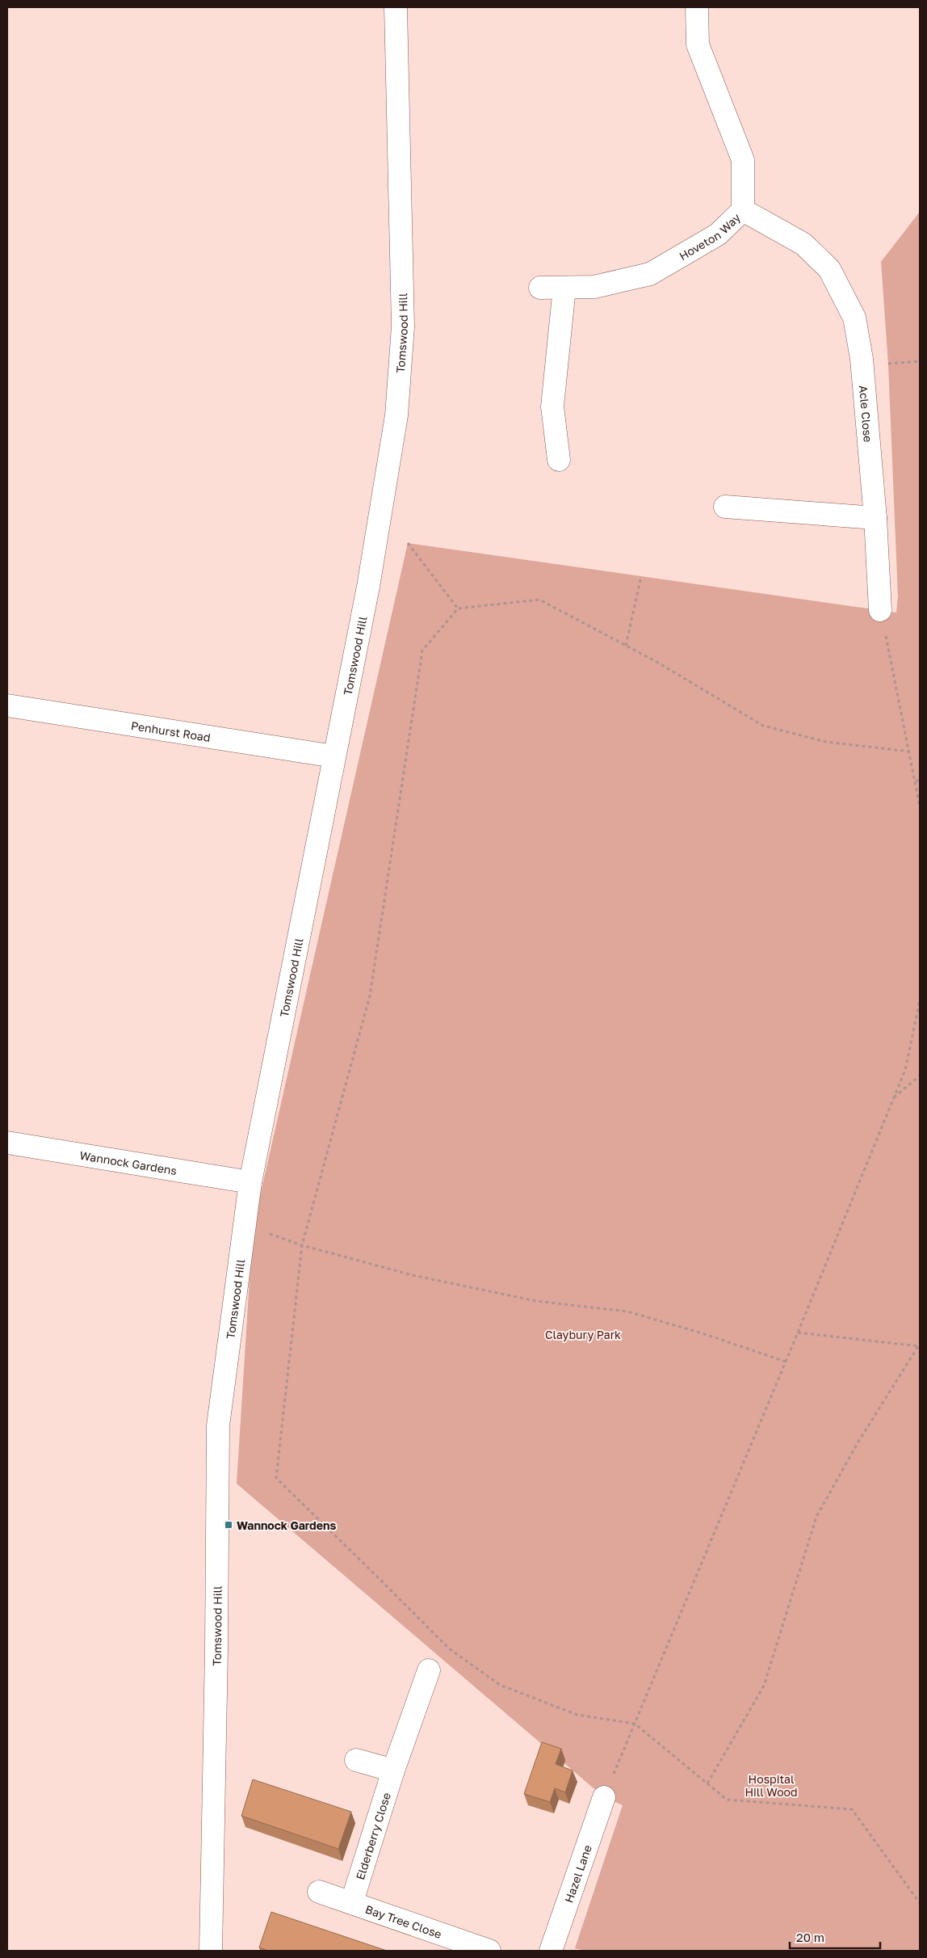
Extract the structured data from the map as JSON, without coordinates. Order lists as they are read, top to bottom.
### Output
{
  "streets": {
    "street": [
      "Hoveton Way",
      "Tomswood Hill",
      "Acle Close",
      "Penhurst Road",
      "Wannock Gardens",
      "Elderberry Close",
      "Hazel Lane",
      "Bay Tree Close"
    ]
  },
  "crossings": [
    ["Hoveton Way", "Acle Close"],
    ["Tomswood Hill", "Penhurst Road"],
    ["Tomswood Hill", "Wannock Gardens"],
    ["Elderberry Close", "Bay Tree Close"]
  ],
  "parks": ["Claybury Park", "Hospital Hill Wood"],
  "places": {
    "transit": ["Wannock Gardens"]
  },
  "scale_bar": "20 m"
}
